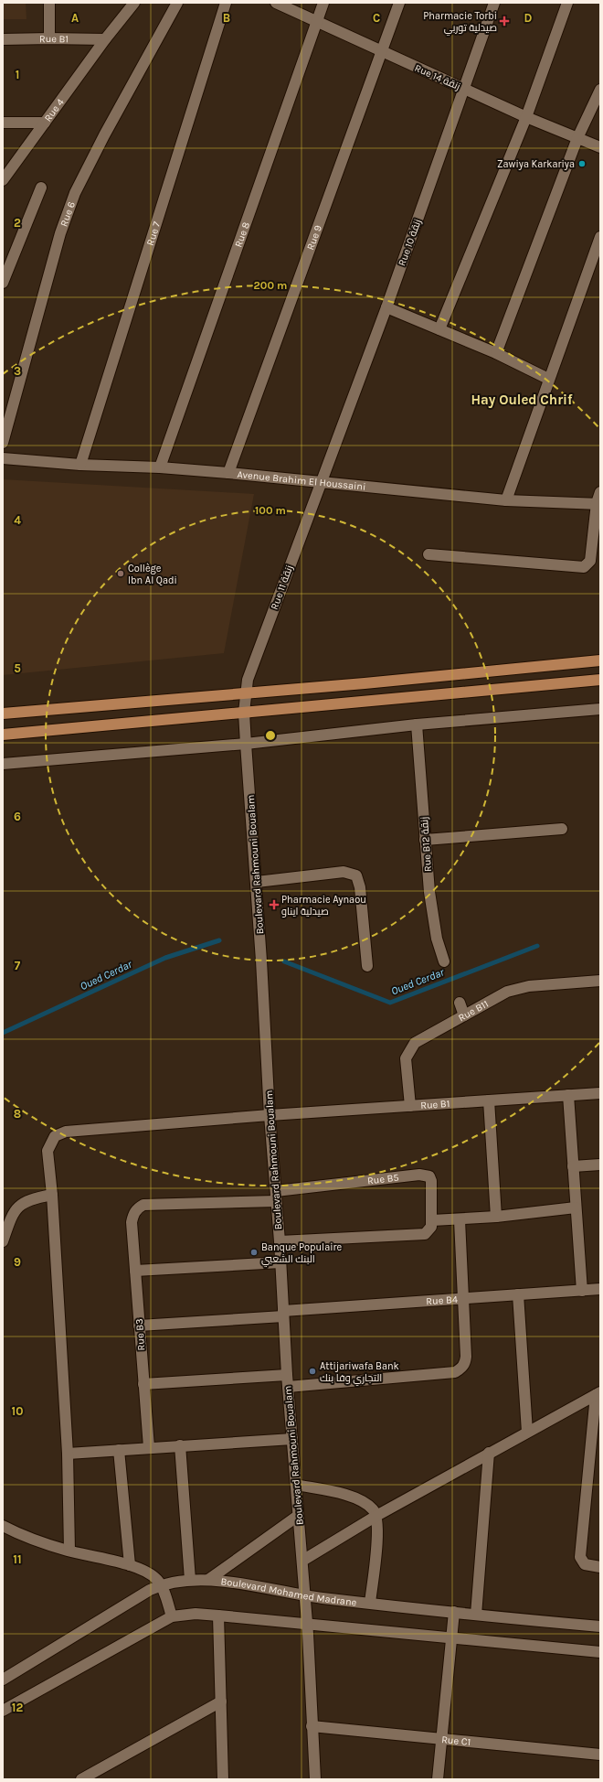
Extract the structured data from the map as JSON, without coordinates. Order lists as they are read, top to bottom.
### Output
{
  "streets": {
    "street": [
      "Rue B1",
      "Rue 14 زنقة",
      "Rue 4",
      "Rue 6",
      "Rue 7",
      "Rue 8",
      "Rue 9",
      "Rue 10 زنقة",
      "Avenue Brahim El Houssaini",
      "Rue 11 زنقة",
      "Rue B12 زنقة",
      "Boulevard Rahmouni Boualam",
      "Rue B11",
      "Rue B5",
      "Rue B4",
      "Rue B3",
      "Boulevard Mohamed Madrane",
      "Rue C1"
    ]
  },
  "crossings": [
    ["Rue B1", "Rue 4"],
    ["Rue B1", "Boulevard Rahmouni Boualam"],
    ["Rue B1", "Rue B11"],
    ["Rue 14 زنقة", "Rue 8"],
    ["Rue 14 زنقة", "Rue 9"],
    ["Rue 14 زنقة", "Rue 10 زنقة"],
    ["Rue 7", "Avenue Brahim El Houssaini"],
    ["Rue 8", "Avenue Brahim El Houssaini"],
    ["Rue 9", "Avenue Brahim El Houssaini"],
    ["Rue 10 زنقة", "Avenue Brahim El Houssaini"],
    ["Rue 10 زنقة", "Rue 11 زنقة"],
    ["Avenue Brahim El Houssaini", "Rue 11 زنقة"],
    ["Rue 11 زنقة", "Boulevard Rahmouni Boualam"],
    ["Boulevard Rahmouni Boualam", "Rue B5"],
    ["Boulevard Rahmouni Boualam", "Rue B4"],
    ["Boulevard Rahmouni Boualam", "Boulevard Mohamed Madrane"],
    ["Boulevard Rahmouni Boualam", "Rue C1"],
    ["Rue B5", "Rue B3"],
    ["Rue B4", "Rue B3"]
  ],
  "districts": ["Hay Ouled Chrif"],
  "water": ["Oued Cerdar"],
  "places": {
    "health": ["Pharmacie Torbi صيدلية توربي", "Pharmacie Aynaou صيدلية ايناو"],
    "other": [
      "Zawiya Karkariya",
      "Collège Ibn Al Qadi",
      "Banque Populaire البنك الشعبي",
      "Attijariwafa Bank التجاري وفا بنك"
    ]
  },
  "grid": {
    "columns": [
      "A",
      "B",
      "C",
      "D"
    ],
    "rows": [
      "1",
      "2",
      "3",
      "4",
      "5",
      "6",
      "7",
      "8",
      "9",
      "10",
      "11",
      "12"
    ]
  },
  "rings": ["200 m", "100 m"]
}
